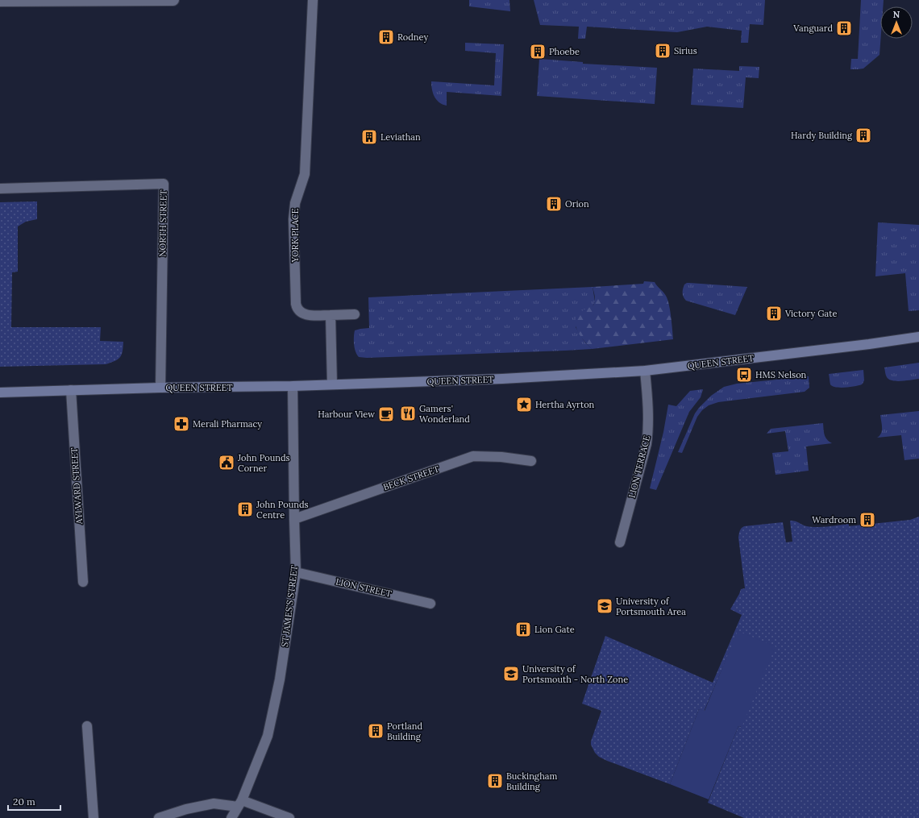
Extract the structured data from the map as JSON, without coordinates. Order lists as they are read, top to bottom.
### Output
{
  "streets": {
    "street": [
      "NORTH STREET",
      "YORK PLACE",
      "QUEEN STREET",
      "LION TERRACE",
      "BECK STREET",
      "AYLWARD STREET",
      "LION STREET",
      "ST JAMES'S STREET"
    ]
  },
  "crossings": [
    ["NORTH STREET", "QUEEN STREET"],
    ["QUEEN STREET", "LION TERRACE"],
    ["QUEEN STREET", "AYLWARD STREET"],
    ["QUEEN STREET", "ST JAMES'S STREET"],
    ["BECK STREET", "ST JAMES'S STREET"],
    ["LION STREET", "ST JAMES'S STREET"]
  ],
  "places": {
    "building": [
      "Vanguard",
      "Rodney",
      "Sirius",
      "Phoebe",
      "Hardy Building",
      "Leviathan",
      "Orion",
      "Victory Gate",
      "John Pounds Centre",
      "Wardroom",
      "Lion Gate",
      "Portland Building",
      "Buckingham Building"
    ],
    "bus stop": ["HMS Nelson"],
    "place": ["Hertha Ayrton"],
    "restaurant": ["Gamers' Wonderland"],
    "cafe": ["Harbour View"],
    "pharmacy": ["Merali Pharmacy"],
    "public building": ["John Pounds Corner"],
    "school or university": ["University of Portsmouth Area", "University of Portsmouth - North Zone"]
  },
  "scale_bar": "20 m",
  "north": "top"
}
